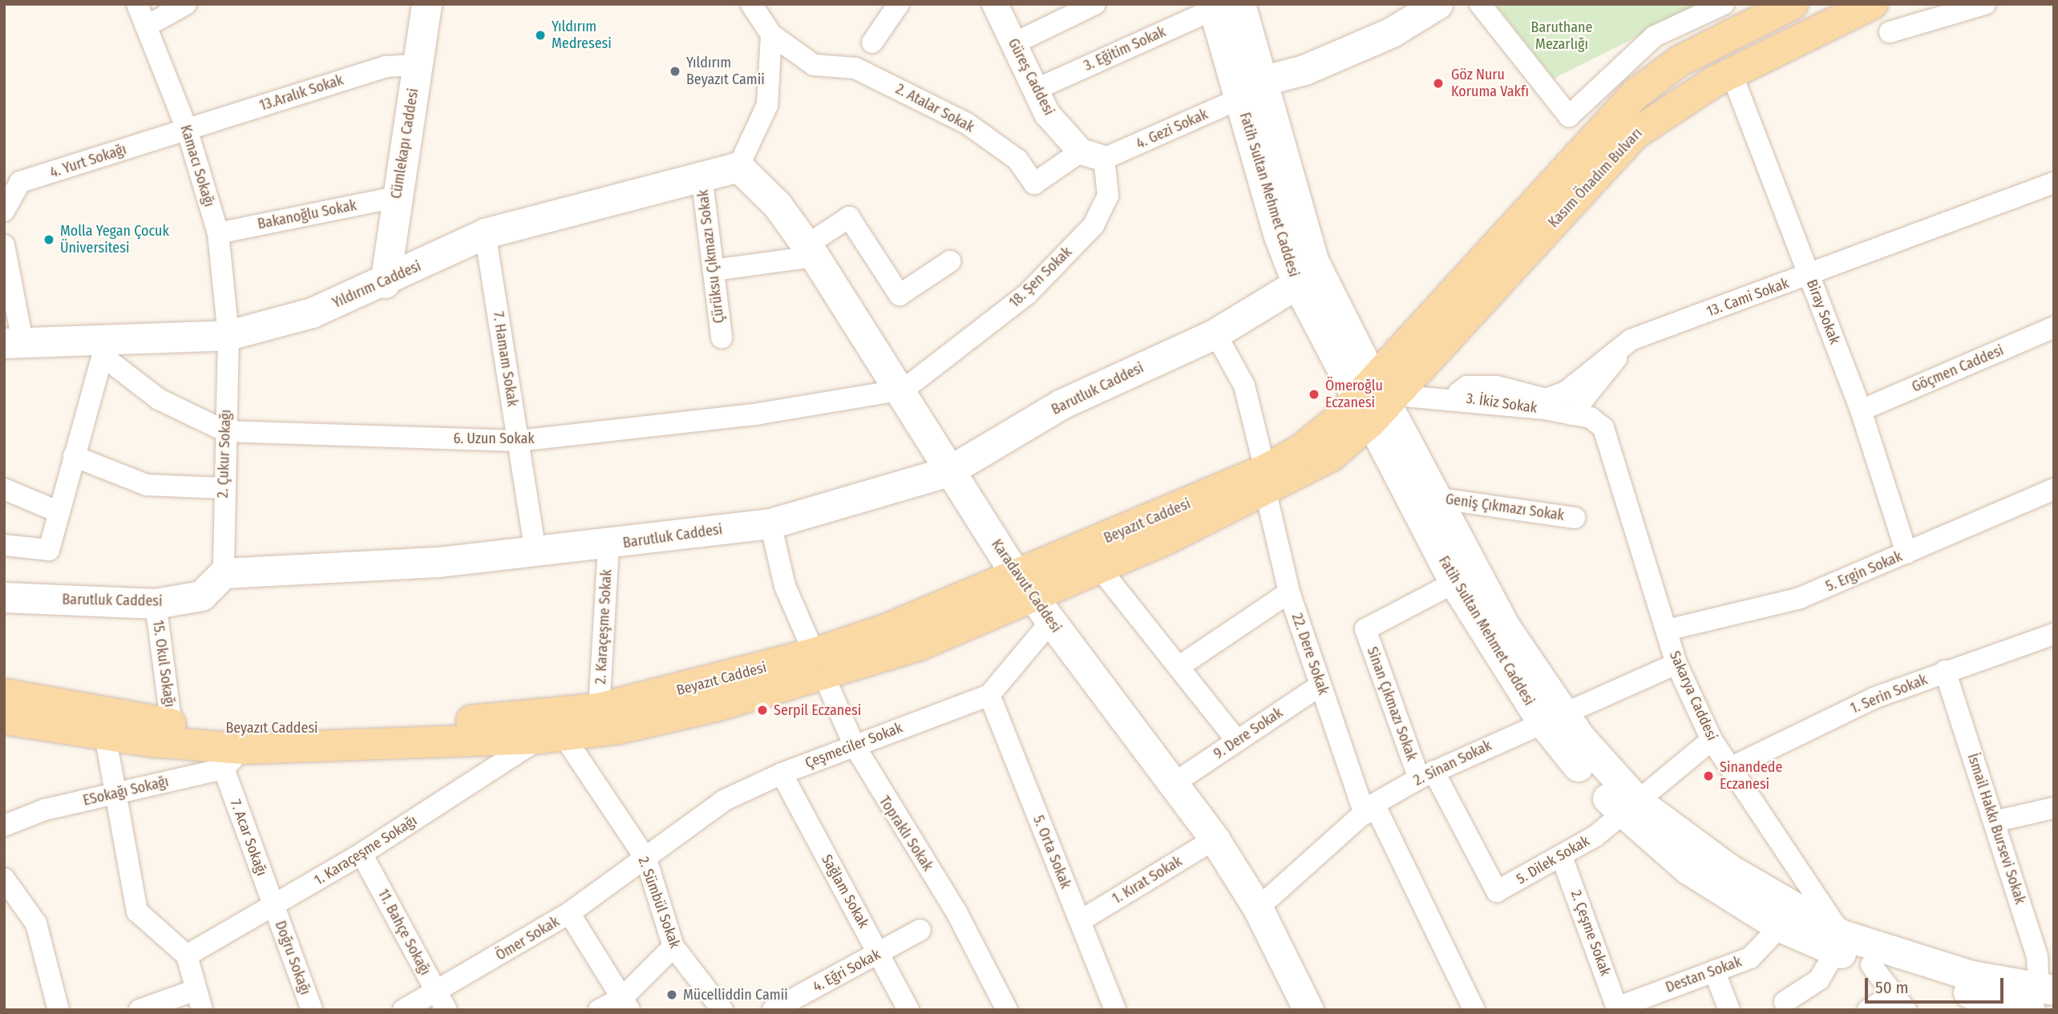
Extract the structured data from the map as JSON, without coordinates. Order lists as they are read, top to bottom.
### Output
{
  "streets": {
    "main road": [
      "Cümlekapı Caddesi",
      "Kasım Önadım Bulvarı",
      "Fatih Sultan Mehmet Caddesi",
      "Yıldırım Caddesi",
      "Barutluk Caddesi",
      "Beyazıt Caddesi",
      "Karadavut Caddesi"
    ],
    "street": [
      "3. Eğitim Sokak",
      "Güreş Caddesi",
      "13.Aralık Sokak",
      "2. Atalar Sokak",
      "4. Gezi Sokak",
      "4. Yurt Sokağı",
      "Kamacı Sokağı",
      "Bakanoğlu Sokak",
      "Çürüksu Çıkmazı Sokak",
      "18. Şen Sokak",
      "13. Cami Sokak",
      "Biray Sokak",
      "7. Hamam Sokak",
      "Göçmen Caddesi",
      "3. İkiz Sokak",
      "6. Uzun Sokak",
      "2. Çukur Sokağı",
      "Geniş Çıkmazı Sokak",
      "5. Ergin Sokak",
      "2. Karaçeşme Sokak",
      "22. Dere Sokak",
      "15. Okul Sokağı",
      "1. Serin Sokak",
      "Sakarya Caddesi",
      "Sinan Çıkmazı Sokak",
      "9. Dere Sokak",
      "Çeşmeciler Sokak",
      "2. Sinan Sokak",
      "ESokağı Sokağı",
      "İsmail Hakkı Bursevi Sokak",
      "Topraklı Sokak",
      "7. Acar Sokağı",
      "1. Karaçeşme Sokağı",
      "5. Orta Sokak",
      "5. Dilek Sokak",
      "1. Kırat Sokak",
      "Sağlam Sokak",
      "2. Sümbül Sokak",
      "11. Bahçe Sokağı",
      "2. Çeşme Sokak",
      "Ömer Sokak",
      "Doğru Sokağı",
      "4. Eğri Sokak",
      "Destan Sokak"
    ]
  },
  "crossings": [
    ["3. Eğitim Sokak", "Güreş Caddesi"],
    ["3. Eğitim Sokak", "Fatih Sultan Mehmet Caddesi"],
    ["Güreş Caddesi", "2. Atalar Sokak"],
    ["Güreş Caddesi", "4. Gezi Sokak"],
    ["Güreş Caddesi", "18. Şen Sokak"],
    ["13.Aralık Sokak", "Cümlekapı Caddesi"],
    ["13.Aralık Sokak", "4. Yurt Sokağı"],
    ["13.Aralık Sokak", "Kamacı Sokağı"],
    ["2. Atalar Sokak", "4. Gezi Sokak"],
    ["2. Atalar Sokak", "18. Şen Sokak"],
    ["4. Gezi Sokak", "Fatih Sultan Mehmet Caddesi"],
    ["4. Gezi Sokak", "18. Şen Sokak"],
    ["Cümlekapı Caddesi", "Bakanoğlu Sokak"],
    ["Cümlekapı Caddesi", "Yıldırım Caddesi"],
    ["4. Yurt Sokağı", "Kamacı Sokağı"],
    ["Kamacı Sokağı", "Bakanoğlu Sokak"],
    ["Kamacı Sokağı", "Yıldırım Caddesi"],
    ["Kamacı Sokağı", "2. Çukur Sokağı"],
    ["Kasım Önadım Bulvarı", "Fatih Sultan Mehmet Caddesi"],
    ["Kasım Önadım Bulvarı", "Biray Sokak"],
    ["Kasım Önadım Bulvarı", "3. İkiz Sokak"],
    ["Kasım Önadım Bulvarı", "Beyazıt Caddesi"],
    ["Fatih Sultan Mehmet Caddesi", "Barutluk Caddesi"],
    ["Fatih Sultan Mehmet Caddesi", "3. İkiz Sokak"],
    ["Fatih Sultan Mehmet Caddesi", "Geniş Çıkmazı Sokak"],
    ["Fatih Sultan Mehmet Caddesi", "Beyazıt Caddesi"],
    ["Fatih Sultan Mehmet Caddesi", "Sakarya Caddesi"],
    ["Fatih Sultan Mehmet Caddesi", "Sinan Çıkmazı Sokak"],
    ["Fatih Sultan Mehmet Caddesi", "2. Sinan Sokak"],
    ["Fatih Sultan Mehmet Caddesi", "İsmail Hakkı Bursevi Sokak"],
    ["Fatih Sultan Mehmet Caddesi", "5. Dilek Sokak"],
    ["Fatih Sultan Mehmet Caddesi", "Destan Sokak"],
    ["Çürüksu Çıkmazı Sokak", "Yıldırım Caddesi"],
    ["18. Şen Sokak", "6. Uzun Sokak"],
    ["18. Şen Sokak", "Karadavut Caddesi"],
    ["Yıldırım Caddesi", "7. Hamam Sokak"],
    ["Yıldırım Caddesi", "6. Uzun Sokak"],
    ["Yıldırım Caddesi", "2. Çukur Sokağı"],
    ["Yıldırım Caddesi", "Karadavut Caddesi"],
    ["13. Cami Sokak", "Biray Sokak"],
    ["13. Cami Sokak", "3. İkiz Sokak"],
    ["Biray Sokak", "Göçmen Caddesi"],
    ["Biray Sokak", "5. Ergin Sokak"],
    ["7. Hamam Sokak", "Barutluk Caddesi"],
    ["7. Hamam Sokak", "6. Uzun Sokak"],
    ["Barutluk Caddesi", "2. Çukur Sokağı"],
    ["Barutluk Caddesi", "Karadavut Caddesi"],
    ["Barutluk Caddesi", "2. Karaçeşme Sokak"],
    ["Barutluk Caddesi", "22. Dere Sokak"],
    ["Barutluk Caddesi", "15. Okul Sokağı"],
    ["Barutluk Caddesi", "Topraklı Sokak"],
    ["3. İkiz Sokak", "Beyazıt Caddesi"],
    ["3. İkiz Sokak", "Sakarya Caddesi"],
    ["6. Uzun Sokak", "2. Çukur Sokağı"],
    ["6. Uzun Sokak", "Karadavut Caddesi"],
    ["Beyazıt Caddesi", "Karadavut Caddesi"],
    ["Beyazıt Caddesi", "2. Karaçeşme Sokak"],
    ["Beyazıt Caddesi", "22. Dere Sokak"],
    ["Beyazıt Caddesi", "15. Okul Sokağı"],
    ["Beyazıt Caddesi", "ESokağı Sokağı"],
    ["Beyazıt Caddesi", "Topraklı Sokak"],
    ["Beyazıt Caddesi", "7. Acar Sokağı"],
    ["Beyazıt Caddesi", "1. Karaçeşme Sokağı"],
    ["Beyazıt Caddesi", "2. Sümbül Sokak"],
    ["5. Ergin Sokak", "Sakarya Caddesi"],
    ["Karadavut Caddesi", "9. Dere Sokak"],
    ["Karadavut Caddesi", "Çeşmeciler Sokak"],
    ["Karadavut Caddesi", "2. Sinan Sokak"],
    ["Karadavut Caddesi", "1. Kırat Sokak"],
    ["22. Dere Sokak", "9. Dere Sokak"],
    ["22. Dere Sokak", "2. Sinan Sokak"],
    ["1. Serin Sokak", "Sakarya Caddesi"],
    ["1. Serin Sokak", "İsmail Hakkı Bursevi Sokak"],
    ["Sakarya Caddesi", "2. Sinan Sokak"],
    ["Sakarya Caddesi", "5. Dilek Sokak"],
    ["Sinan Çıkmazı Sokak", "2. Sinan Sokak"],
    ["Sinan Çıkmazı Sokak", "5. Dilek Sokak"],
    ["Çeşmeciler Sokak", "Topraklı Sokak"],
    ["Çeşmeciler Sokak", "5. Orta Sokak"],
    ["Çeşmeciler Sokak", "Sağlam Sokak"],
    ["Çeşmeciler Sokak", "2. Sümbül Sokak"],
    ["Çeşmeciler Sokak", "Ömer Sokak"],
    ["2. Sinan Sokak", "5. Dilek Sokak"],
    ["ESokağı Sokağı", "7. Acar Sokağı"],
    ["7. Acar Sokağı", "1. Karaçeşme Sokağı"],
    ["7. Acar Sokağı", "Doğru Sokağı"],
    ["1. Karaçeşme Sokağı", "2. Sümbül Sokak"],
    ["1. Karaçeşme Sokağı", "11. Bahçe Sokağı"],
    ["1. Karaçeşme Sokağı", "Doğru Sokağı"],
    ["5. Orta Sokak", "1. Kırat Sokak"],
    ["5. Dilek Sokak", "2. Çeşme Sokak"],
    ["Sağlam Sokak", "4. Eğri Sokak"],
    ["2. Sümbül Sokak", "Ömer Sokak"],
    ["11. Bahçe Sokağı", "Ömer Sokak"],
    ["2. Çeşme Sokak", "Destan Sokak"]
  ],
  "parks": ["Baruthane Mezarlığı"],
  "places": [
    "Yıldırım Medresesi",
    "Yıldırım Beyazıt Camii",
    "Göz Nuru Koruma Vakfı",
    "Molla Yegan Çocuk Üniversitesi",
    "Ömeroğlu Eczanesi",
    "Serpil Eczanesi",
    "Sinandede Eczanesi",
    "Mücelliddin Camii"
  ],
  "scale_bar": "50 m"
}
